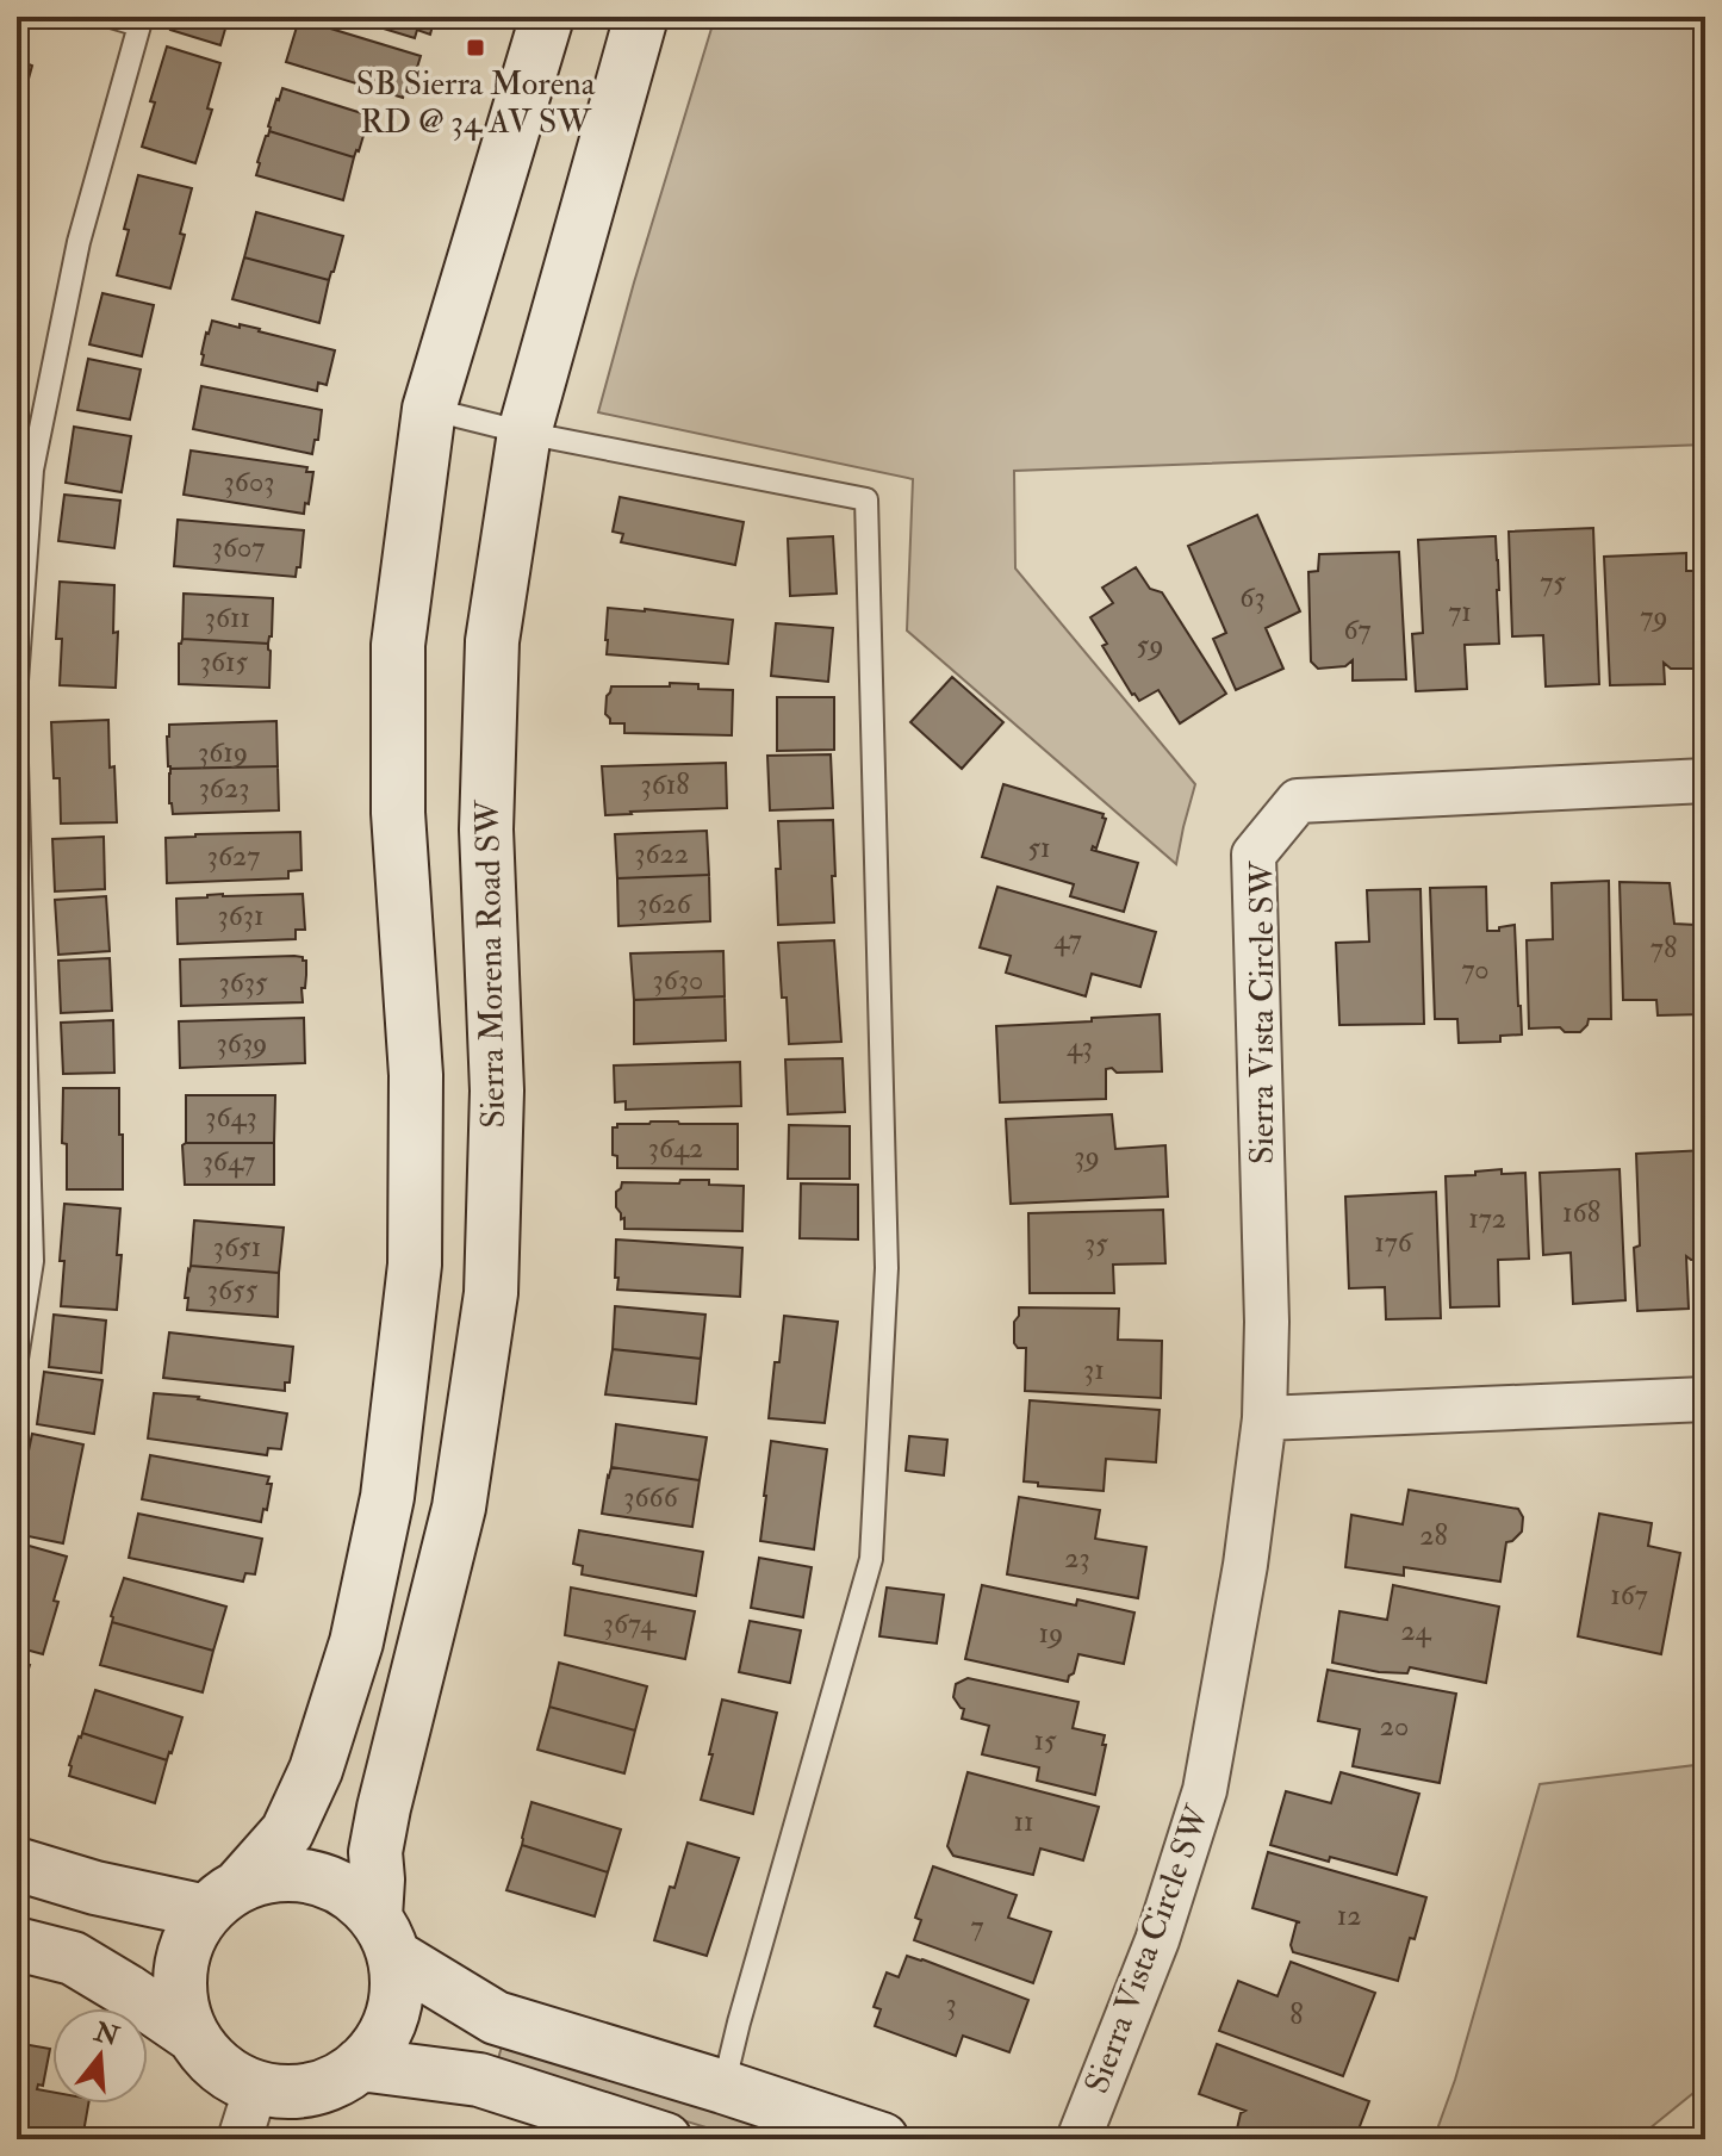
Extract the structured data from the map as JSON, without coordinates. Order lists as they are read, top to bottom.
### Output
{
  "streets": {
    "street": ["Sierra Morena Road SW", "Sierra Vista Circle SW"]
  },
  "places": {
    "transit": ["SB Sierra Morena RD @ 34 AV SW"]
  },
  "house_numbers": [
    "3603",
    "3607",
    "75",
    "63",
    "71",
    "79",
    "3611",
    "67",
    "59",
    "3615",
    "3619",
    "3618",
    "3623",
    "51",
    "3622",
    "3627",
    "3626",
    "3631",
    "47",
    "78",
    "70",
    "3630",
    "3635",
    "3639",
    "43",
    "3643",
    "3642",
    "39",
    "3647",
    "168",
    "172",
    "176",
    "35",
    "3651",
    "3655",
    "31",
    "3666",
    "28",
    "23",
    "167",
    "3674",
    "24",
    "19",
    "20",
    "15",
    "11",
    "12",
    "7",
    "3",
    "8"
  ],
  "north": "top"
}
